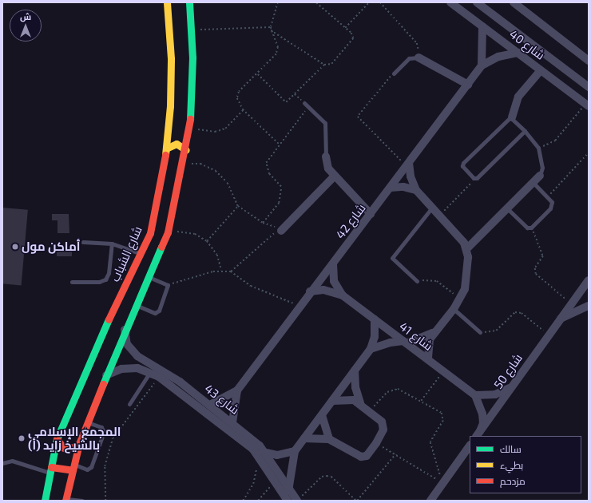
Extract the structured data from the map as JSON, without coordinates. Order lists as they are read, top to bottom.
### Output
{
  "streets": {
    "street": [
      "شارع 40",
      "شارع 42",
      "شارع الشباب",
      "شارع 41",
      "شارع 50",
      "شارع 43"
    ]
  },
  "crossings": [
    ["شارع 40", "شارع 42"],
    ["شارع 42", "شارع 41"],
    ["شارع 42", "شارع 43"]
  ],
  "places": ["أماكن مول", "المجمع الإسلامي (أ) بالشيخ زايد"],
  "legend": ["سالك", "بطيء", "مزدحم"],
  "north": "top"
}
